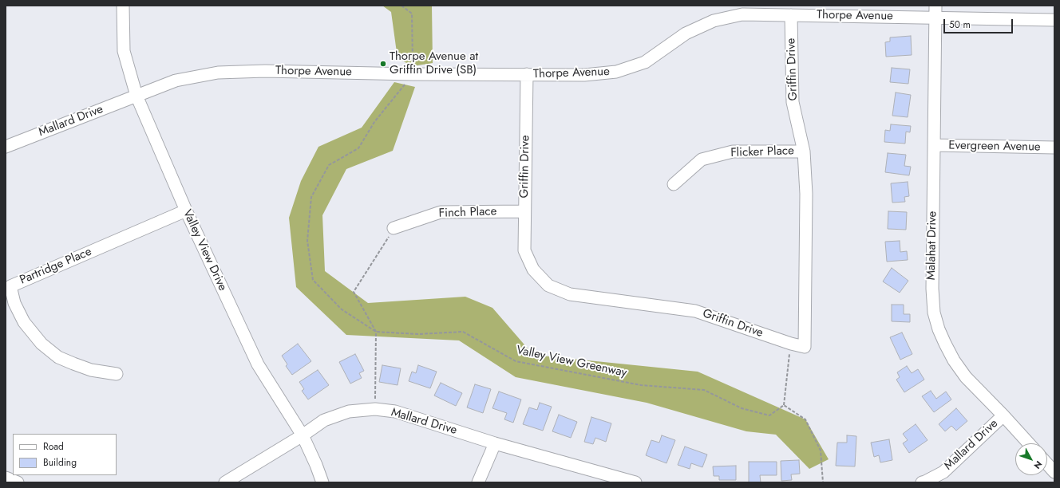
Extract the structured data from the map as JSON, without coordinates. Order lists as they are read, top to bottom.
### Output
{
  "streets": {
    "street": [
      "Thorpe Avenue",
      "Griffin Drive",
      "Mallard Drive",
      "Evergreen Avenue",
      "Flicker Place",
      "Finch Place",
      "Malahat Drive",
      "Valley View Drive",
      "Partridge Place"
    ],
    "path": ["Valley View Greenway"]
  },
  "crossings": [
    ["Thorpe Avenue", "Griffin Drive"],
    ["Thorpe Avenue", "Mallard Drive"],
    ["Thorpe Avenue", "Malahat Drive"],
    ["Thorpe Avenue", "Valley View Drive"],
    ["Thorpe Avenue", "Valley View Greenway"],
    ["Griffin Drive", "Flicker Place"],
    ["Griffin Drive", "Finch Place"],
    ["Mallard Drive", "Malahat Drive"],
    ["Mallard Drive", "Valley View Drive"],
    ["Evergreen Avenue", "Malahat Drive"],
    ["Valley View Drive", "Partridge Place"]
  ],
  "places": ["Thorpe Avenue at Griffin Drive (SB)"],
  "legend": ["Road", "Building"],
  "scale_bar": "50 m",
  "north": "bottom right"
}
